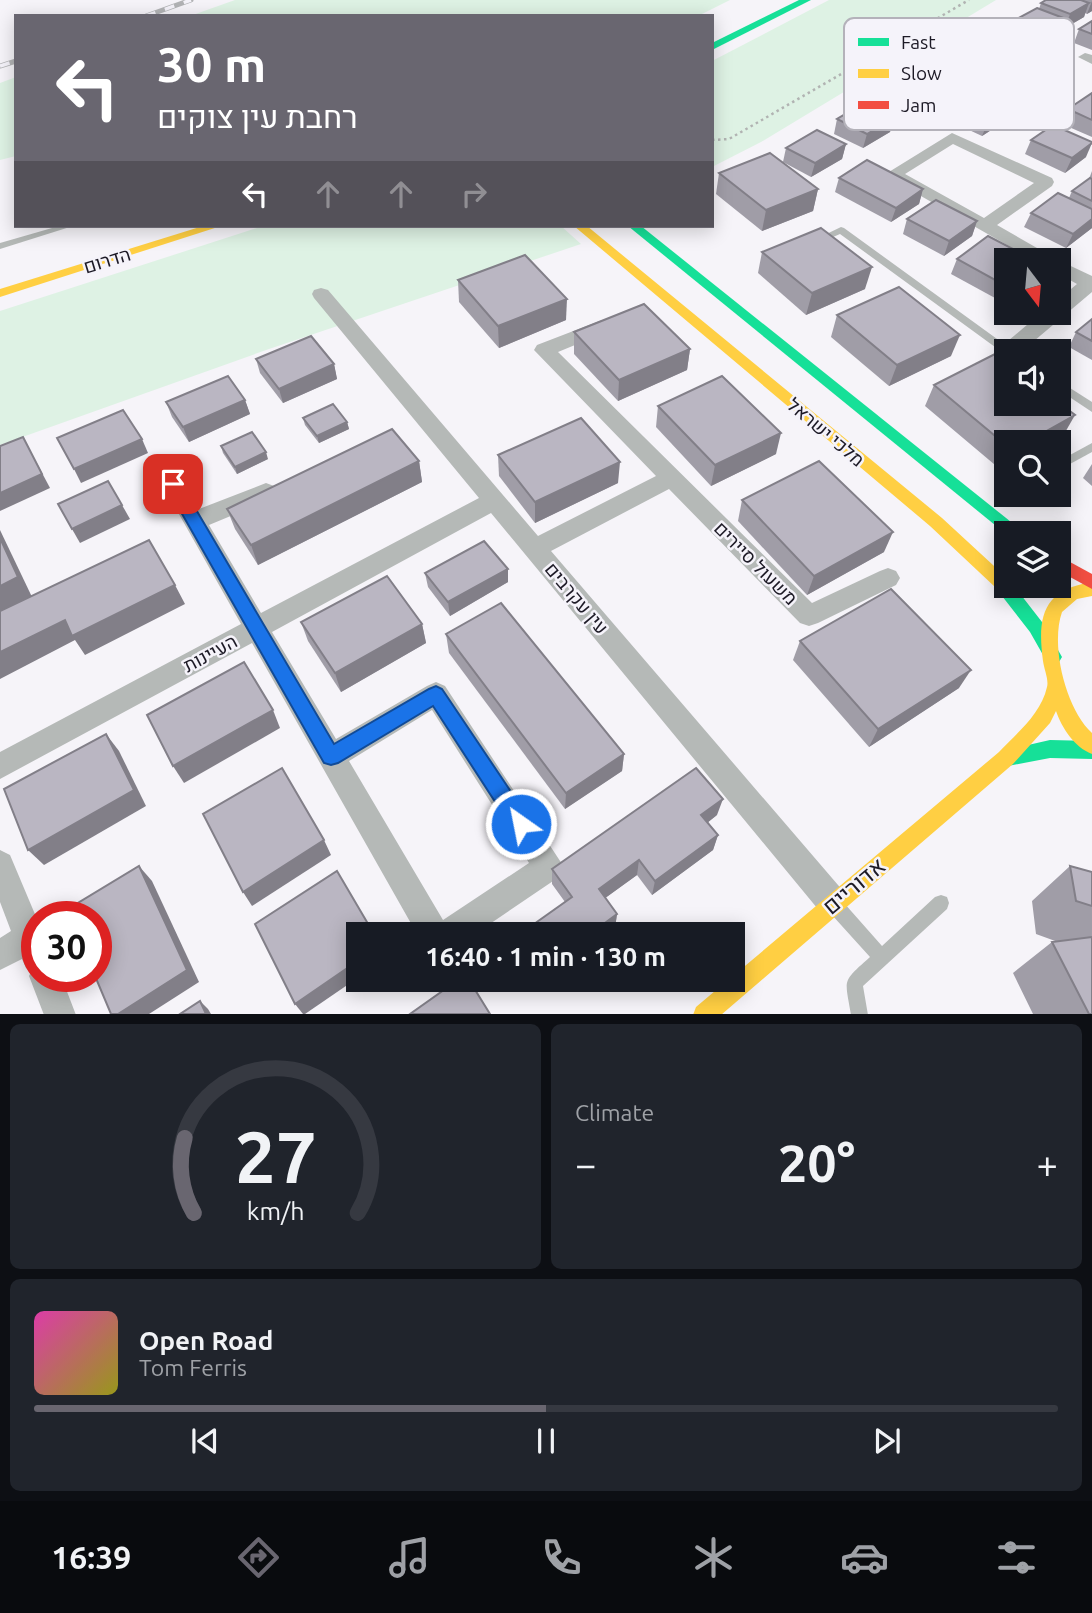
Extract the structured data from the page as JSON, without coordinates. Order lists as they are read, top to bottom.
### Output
{
  "streets": {
    "street": [
      "הדרום",
      "מלכי ישראל",
      "משעול סיירים",
      "עין עקרבים",
      "העיינות",
      "אדוריים"
    ]
  },
  "crossings": [
    ["עין עקרבים", "העיינות"],
    ["עין עקרבים", "אדוריים"]
  ],
  "legend": ["Fast", "Slow", "Jam"],
  "north": "bottom",
  "page": {
    "turn": ["30 m", "רחבת עין צוקים"],
    "limit": "30",
    "trip": "16:40 · 1 min · 130 m",
    "tile": "Climate",
    "heat": ["−", "20°", "+"],
    "song": ["Open Road", "Tom Ferris"],
    "tabs": "16:39",
    "gauge": ["27", "km/h"]
  }
}
